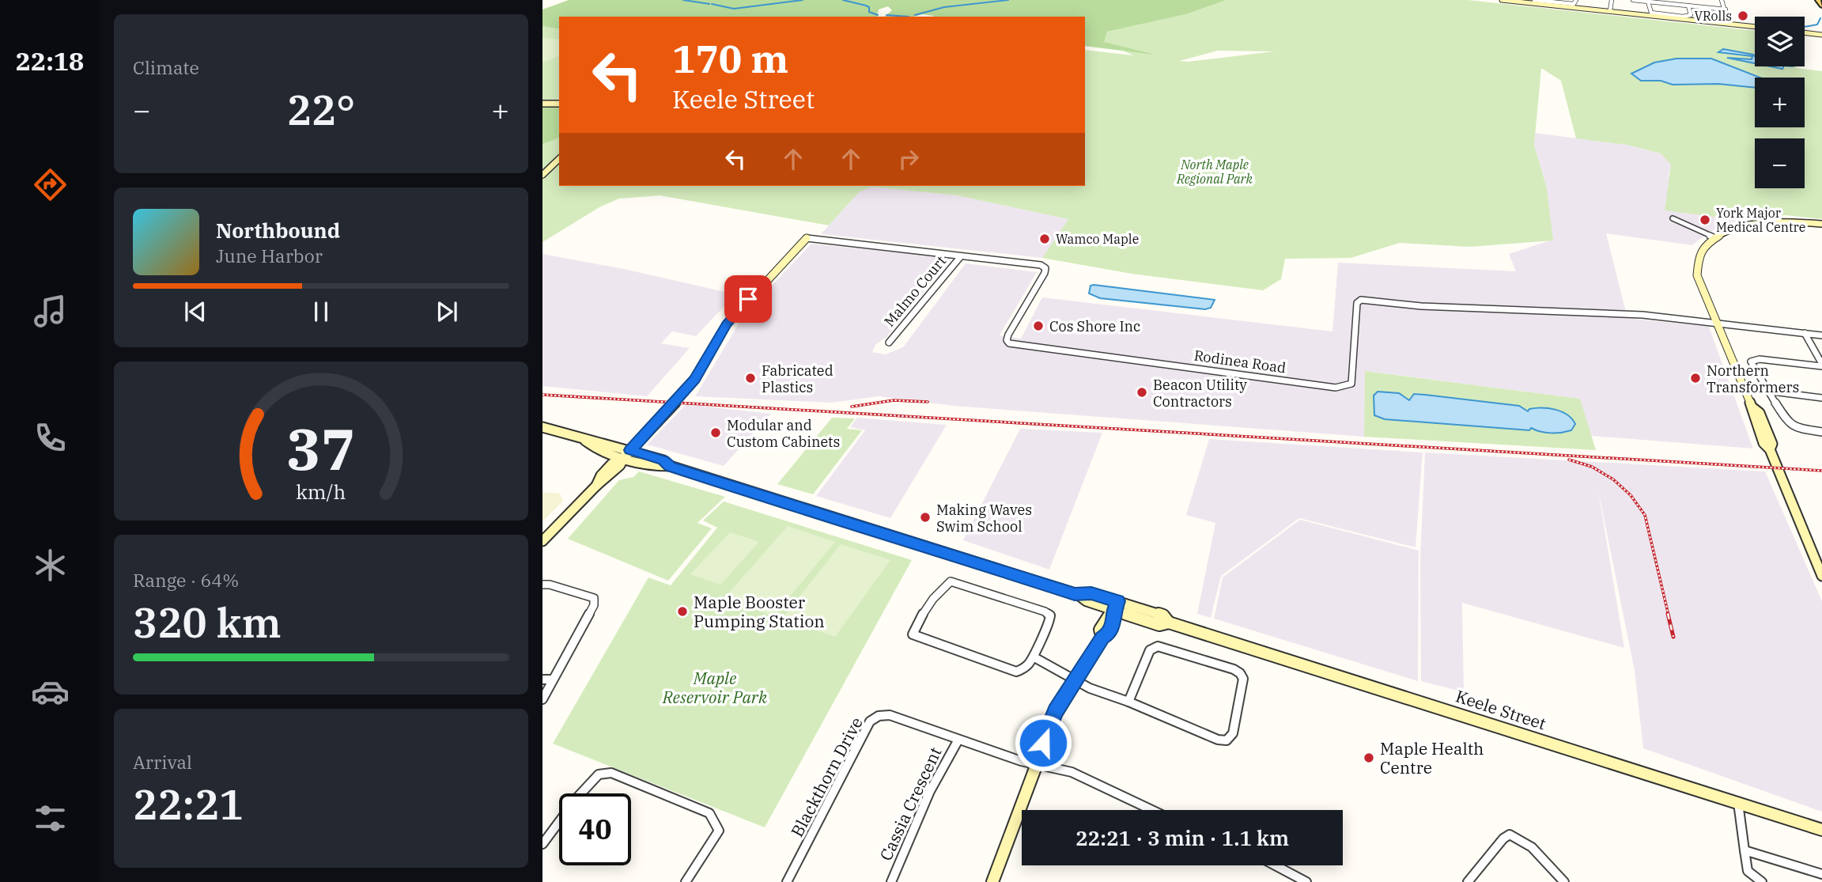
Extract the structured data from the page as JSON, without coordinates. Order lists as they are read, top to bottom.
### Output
{
  "streets": {
    "main road": ["Keele Street"],
    "street": [
      "Malmo Court",
      "Rodinea Road",
      "Blackthorn Drive",
      "Cassia Crescent"
    ]
  },
  "crossings": [
    ["Malmo Court", "Rodinea Road"],
    ["Blackthorn Drive", "Cassia Crescent"]
  ],
  "parks": ["North Maple Regional Park", "Maple Reservoir Park"],
  "places": [
    "VRolls",
    "York Major Medical Centre",
    "Wamco Maple",
    "Cos Shore Inc",
    "Fabricated Plastics",
    "Northern Transformers",
    "Beacon Utility Contractors",
    "Modular and Custom Cabinets",
    "Making Waves Swim School",
    "Maple Booster Pumping Station",
    "Maple Health Centre"
  ],
  "page": {
    "tabs": "22:18",
    "tile": [
      "Climate",
      ["Range · 64%", "320 km"],
      ["Arrival", "22:21"]
    ],
    "map_buttons": ["+", "−"],
    "turn": ["170 m", "Keele Street"],
    "heat": ["−", "22°", "+"],
    "song": ["Northbound", "June Harbor"],
    "limit": "40",
    "trip": "22:21 · 3 min · 1.1 km",
    "gauge": ["37", "km/h"]
  }
}
